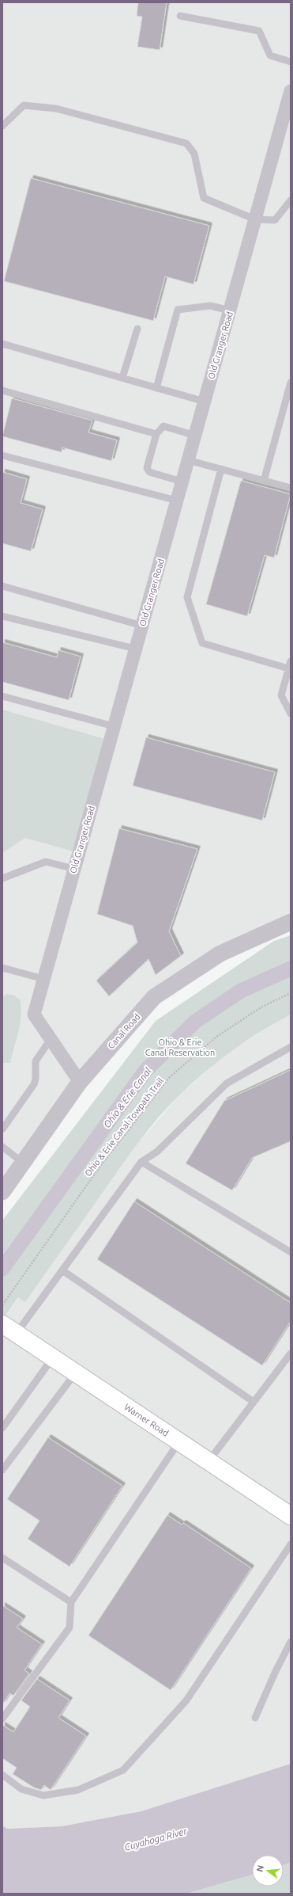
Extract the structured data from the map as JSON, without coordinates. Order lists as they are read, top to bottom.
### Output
{
  "streets": {
    "main road": ["Warner Road"],
    "street": ["Old Granger Road", "Canal Road"],
    "path": ["Ohio & Erie Canal Towpath Trail"]
  },
  "crossings": [
    ["Old Granger Road", "Canal Road"]
  ],
  "water": ["Ohio & Erie Canal", "Cuyahoga River"],
  "parks": ["Ohio & Erie Canal Reservation"],
  "north": "left"
}
